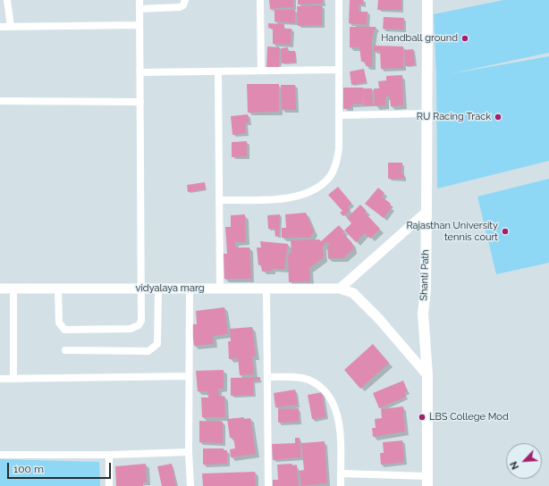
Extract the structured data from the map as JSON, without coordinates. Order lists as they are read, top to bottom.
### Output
{
  "streets": {
    "main road": ["Shanti Path"],
    "street": ["vidyalaya marg"]
  },
  "places": [
    "Handball ground",
    "RU Racing Track",
    "Rajasthan University tennis court",
    "LBS College Mod"
  ],
  "scale_bar": "100 m",
  "north": "bottom left"
}
